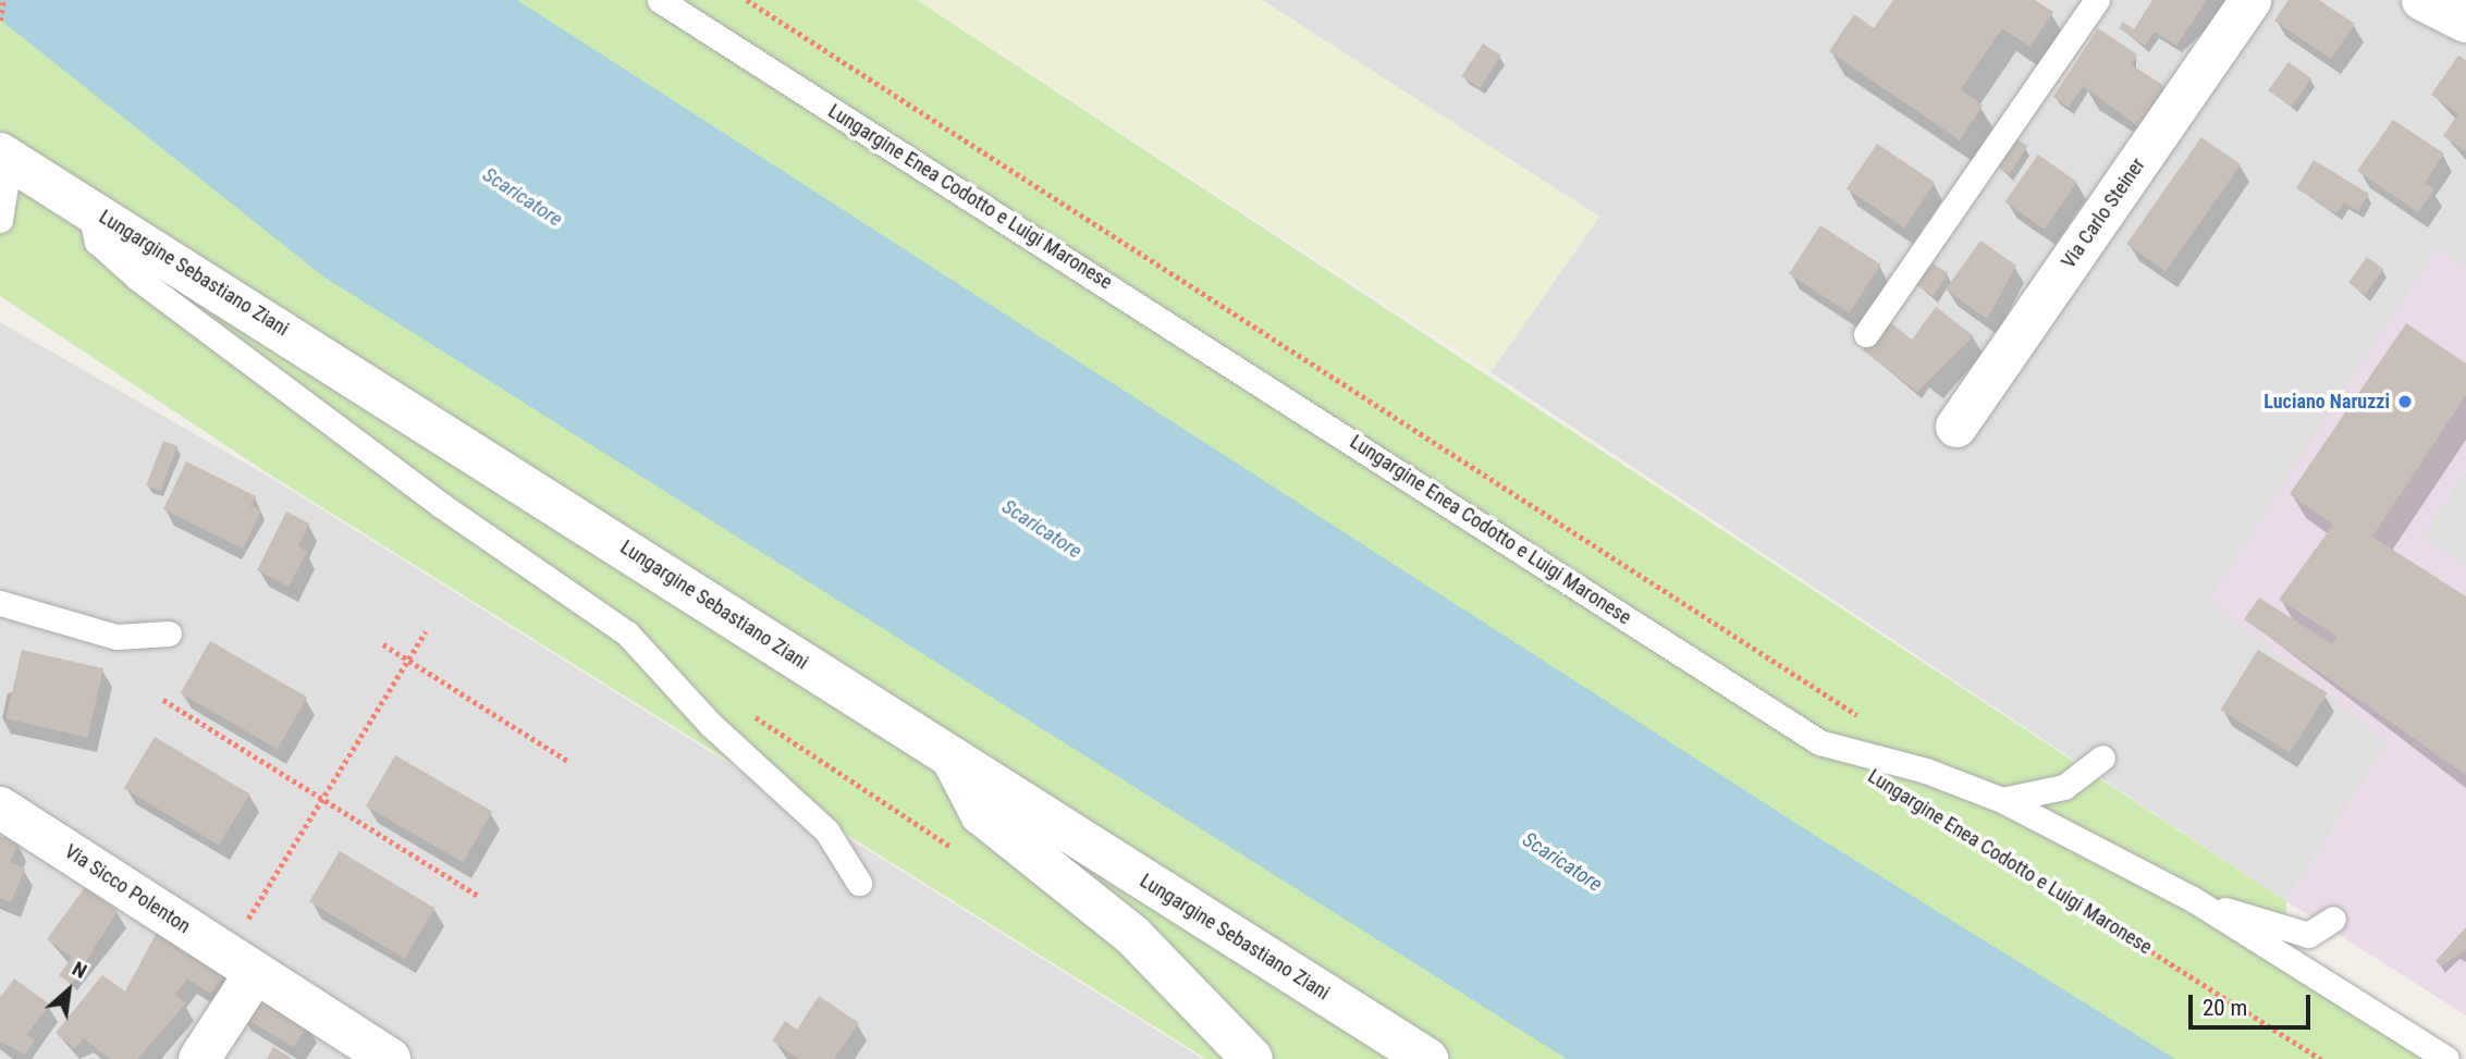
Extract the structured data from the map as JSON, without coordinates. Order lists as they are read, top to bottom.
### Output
{
  "streets": {
    "street": ["Via Carlo Steiner", "Lungargine Sebastiano Ziani", "Via Sicco Polenton"],
    "lane": ["Lungargine Enea Codotto e Luigi Maronese"]
  },
  "water": ["Scaricatore"],
  "places": ["Luciano Naruzzi"],
  "scale_bar": "20 m",
  "north": "top right"
}
